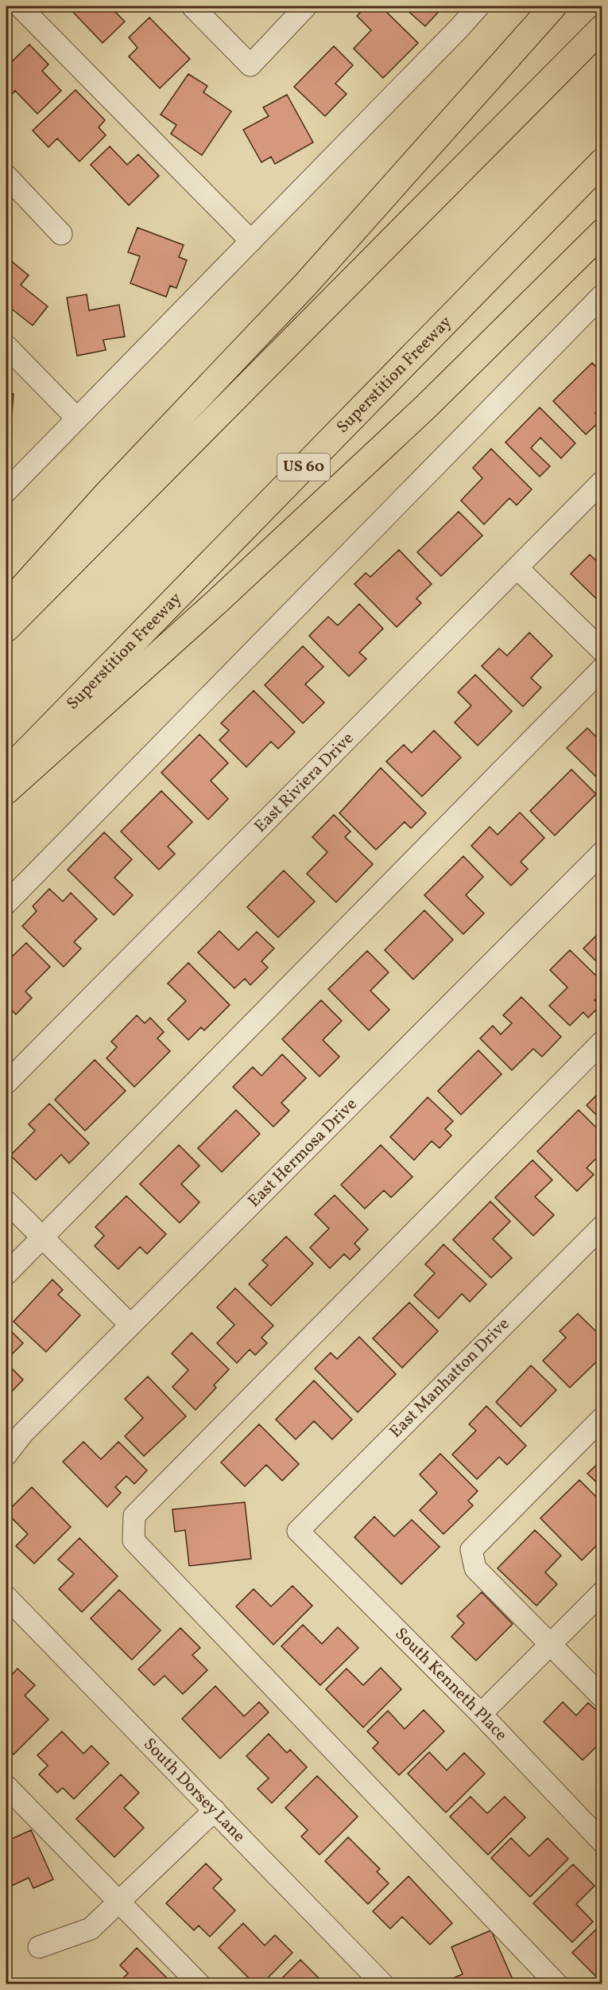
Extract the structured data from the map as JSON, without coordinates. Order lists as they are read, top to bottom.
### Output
{
  "streets": {
    "highway": ["Superstition Freeway", "US 60"],
    "street": [
      "East Riviera Drive",
      "East Hermosa Drive",
      "East Manhatton Drive",
      "South Kenneth Place",
      "South Dorsey Lane"
    ]
  },
  "crossings": [
    ["East Manhatton Drive", "South Kenneth Place"]
  ]
}
